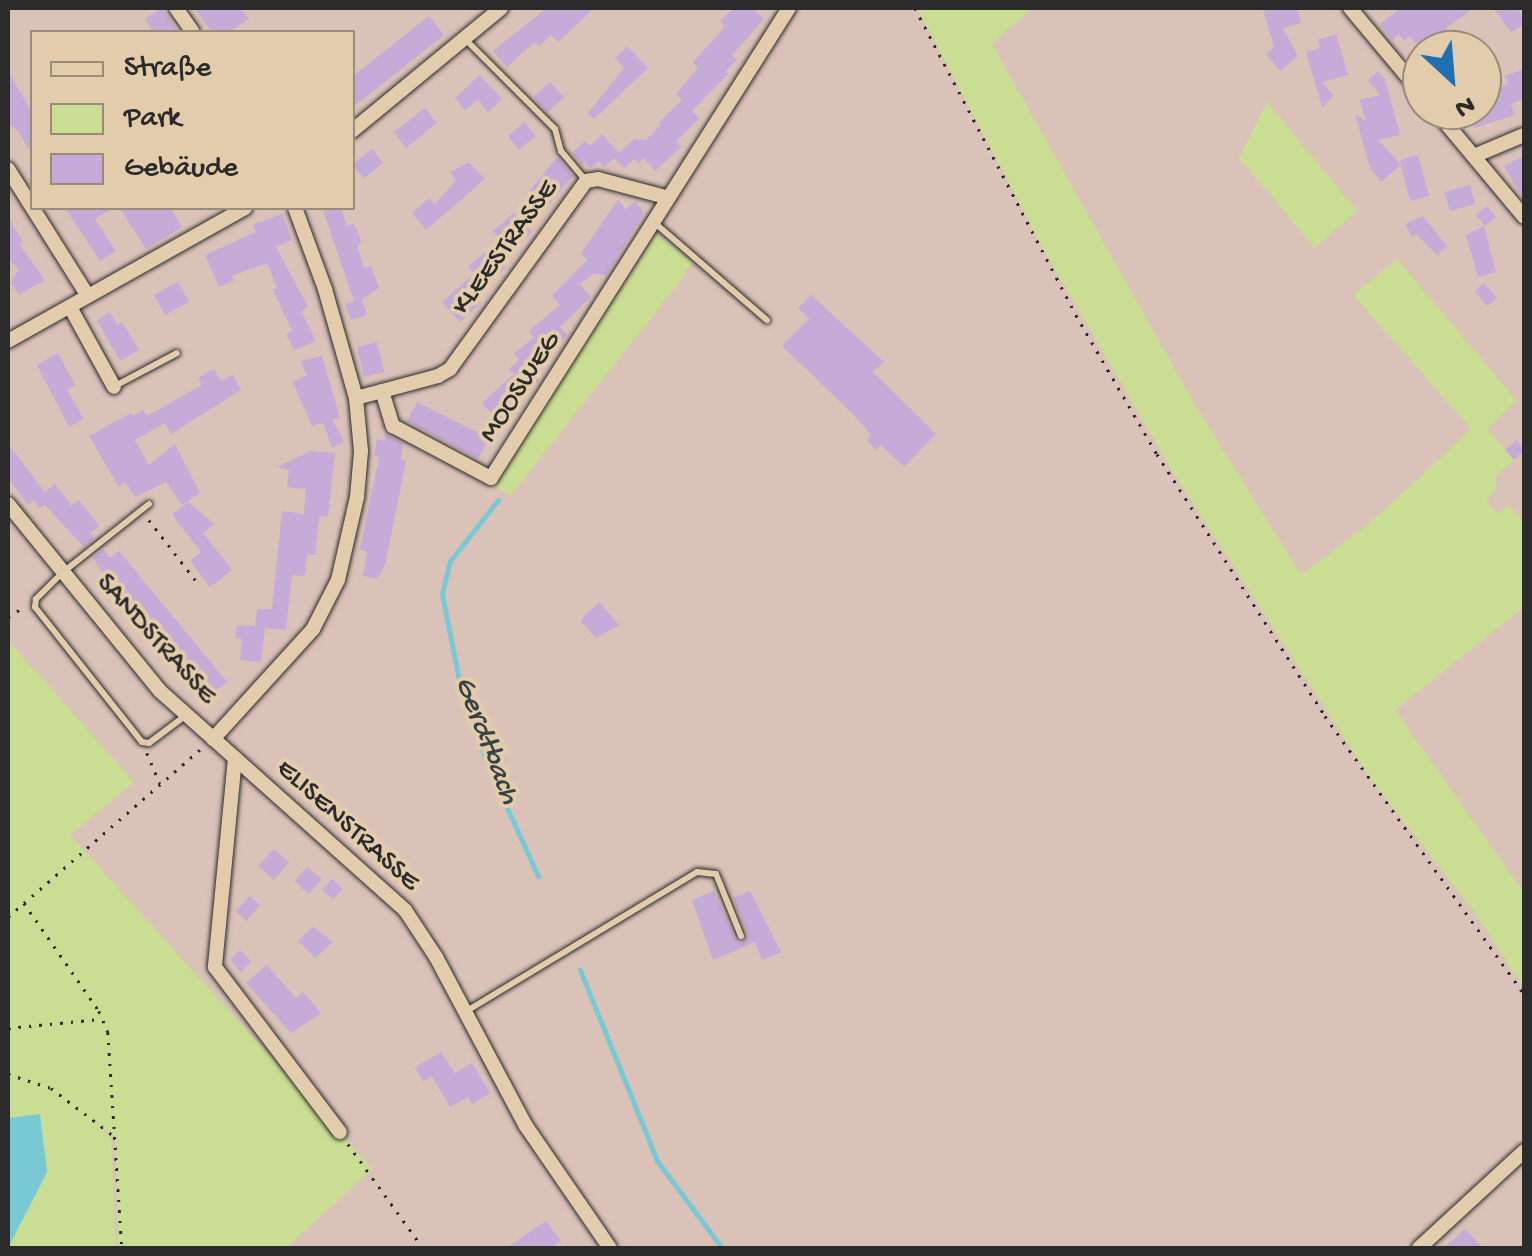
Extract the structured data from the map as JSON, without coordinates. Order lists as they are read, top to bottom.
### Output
{
  "streets": {
    "street": [
      "KLEESTRASSE",
      "MOOSWEG",
      "SANDSTRASSE",
      "ELISENSTRASSE"
    ]
  },
  "crossings": [
    ["KLEESTRASSE", "MOOSWEG"],
    ["SANDSTRASSE", "ELISENSTRASSE"]
  ],
  "water": ["Gerdtbach"],
  "legend": ["Straße", "Park", "Gebäude"],
  "north": "bottom right"
}
